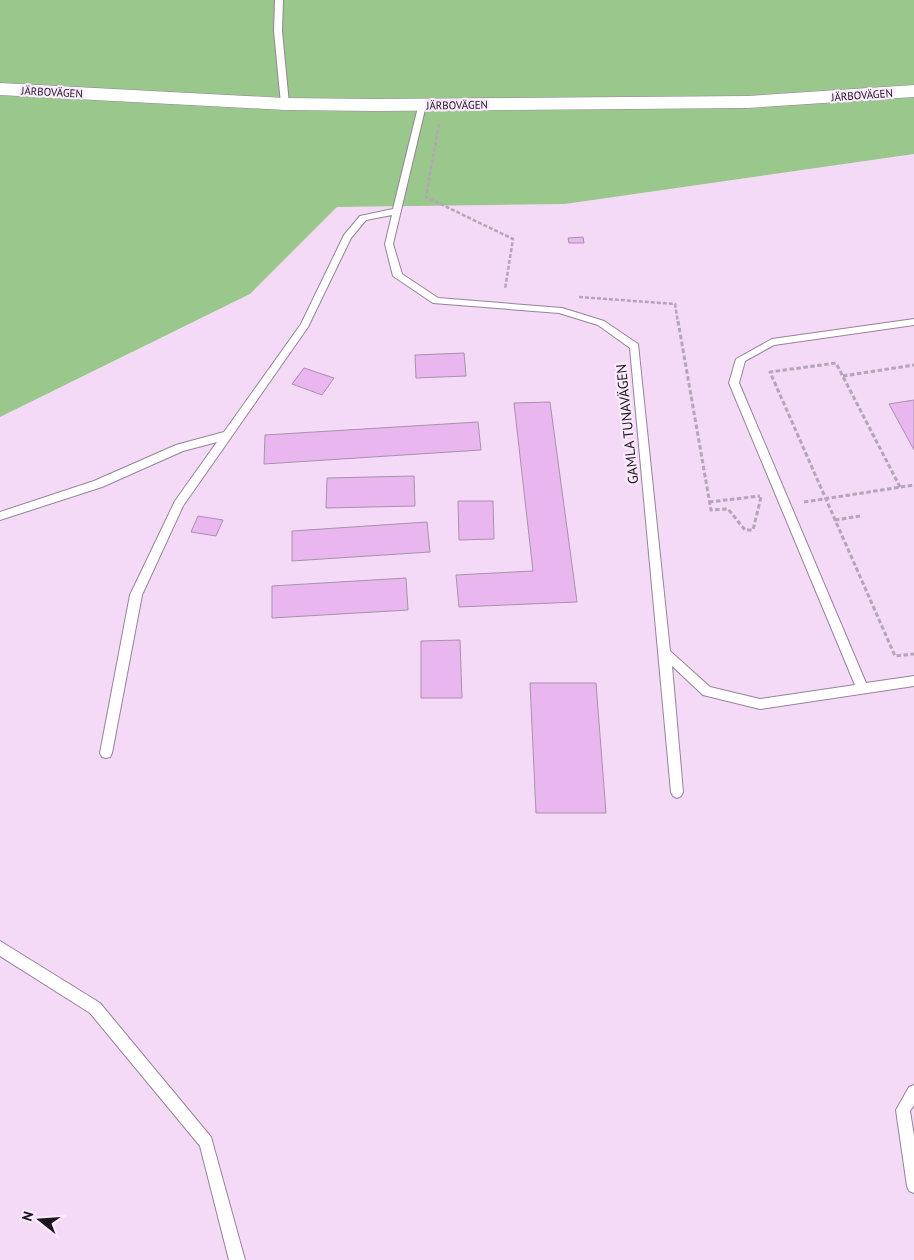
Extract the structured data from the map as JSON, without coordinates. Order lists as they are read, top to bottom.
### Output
{
  "streets": {
    "main road": ["JÄRBOVÄGEN"],
    "lane": ["GAMLA TUNAVÄGEN"]
  },
  "crossings": [
    ["JÄRBOVÄGEN", "GAMLA TUNAVÄGEN"]
  ],
  "north": "left"
}
